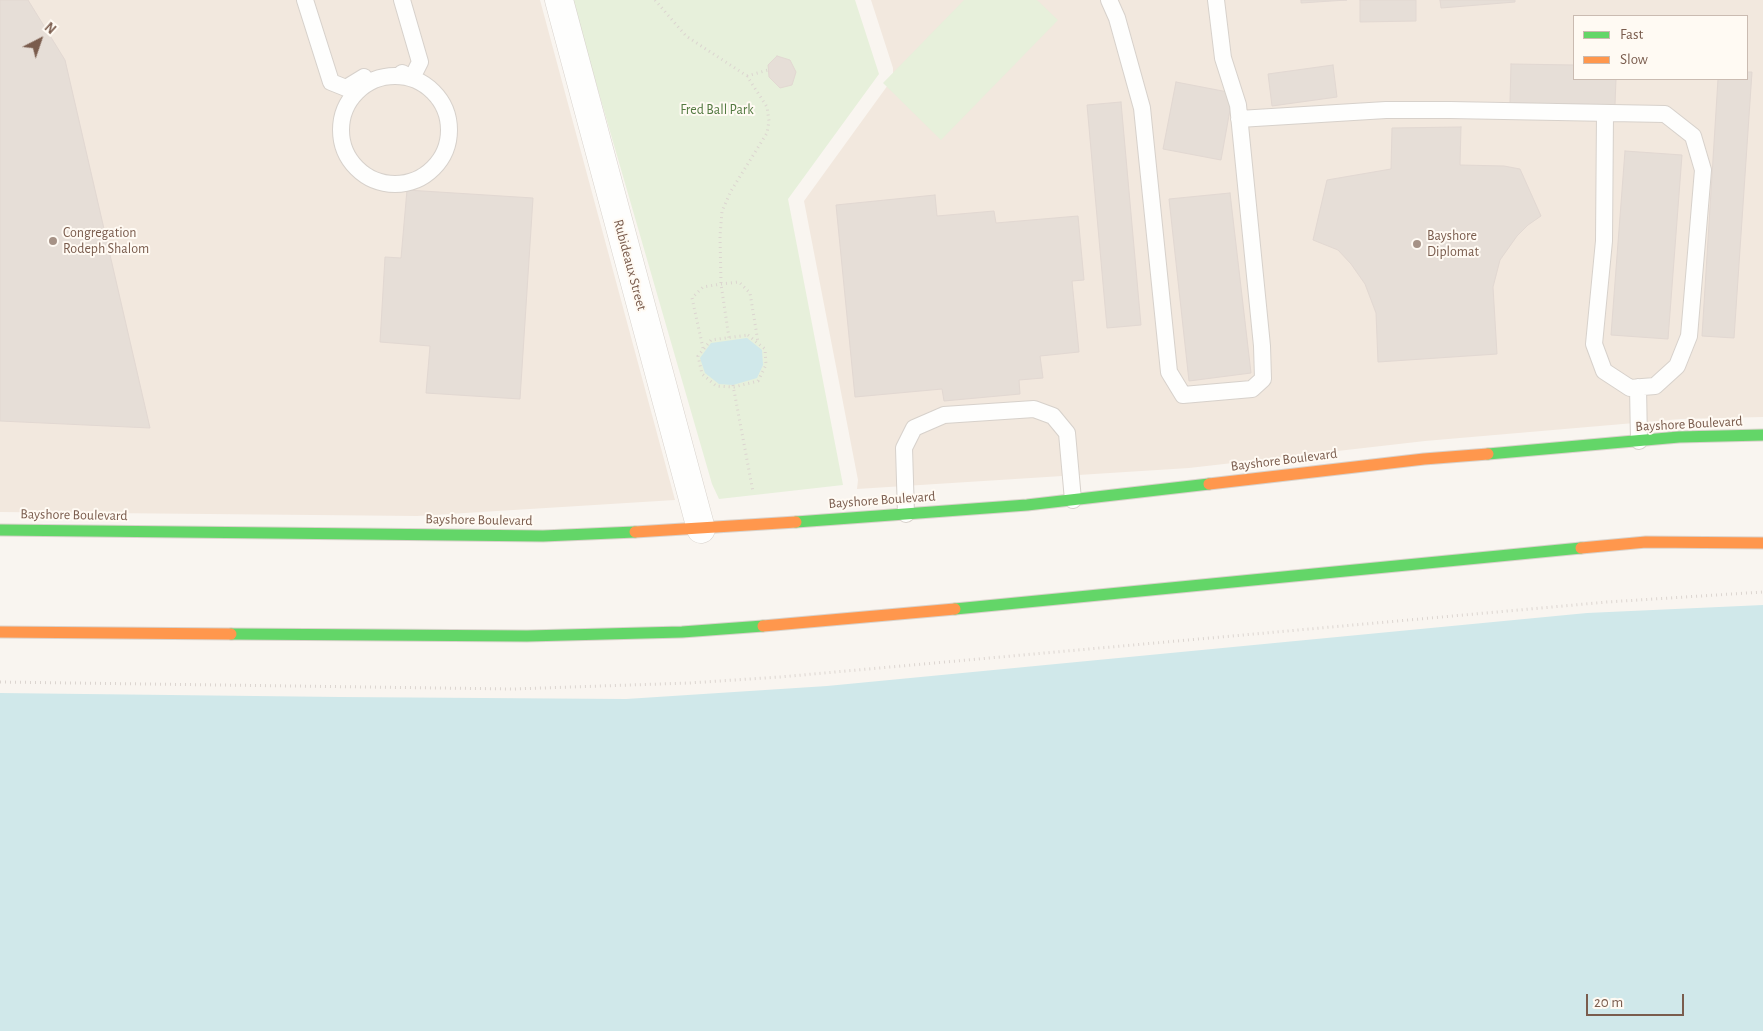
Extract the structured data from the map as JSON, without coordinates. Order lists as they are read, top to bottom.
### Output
{
  "streets": {
    "main road": ["Bayshore Boulevard"],
    "street": ["Rubideaux Street"]
  },
  "crossings": [
    ["Rubideaux Street", "Bayshore Boulevard"]
  ],
  "parks": ["Fred Ball Park"],
  "places": ["Congregation Rodeph Shalom", "Bayshore Diplomat"],
  "legend": ["Fast", "Slow"],
  "scale_bar": "20 m",
  "north": "top right"
}
